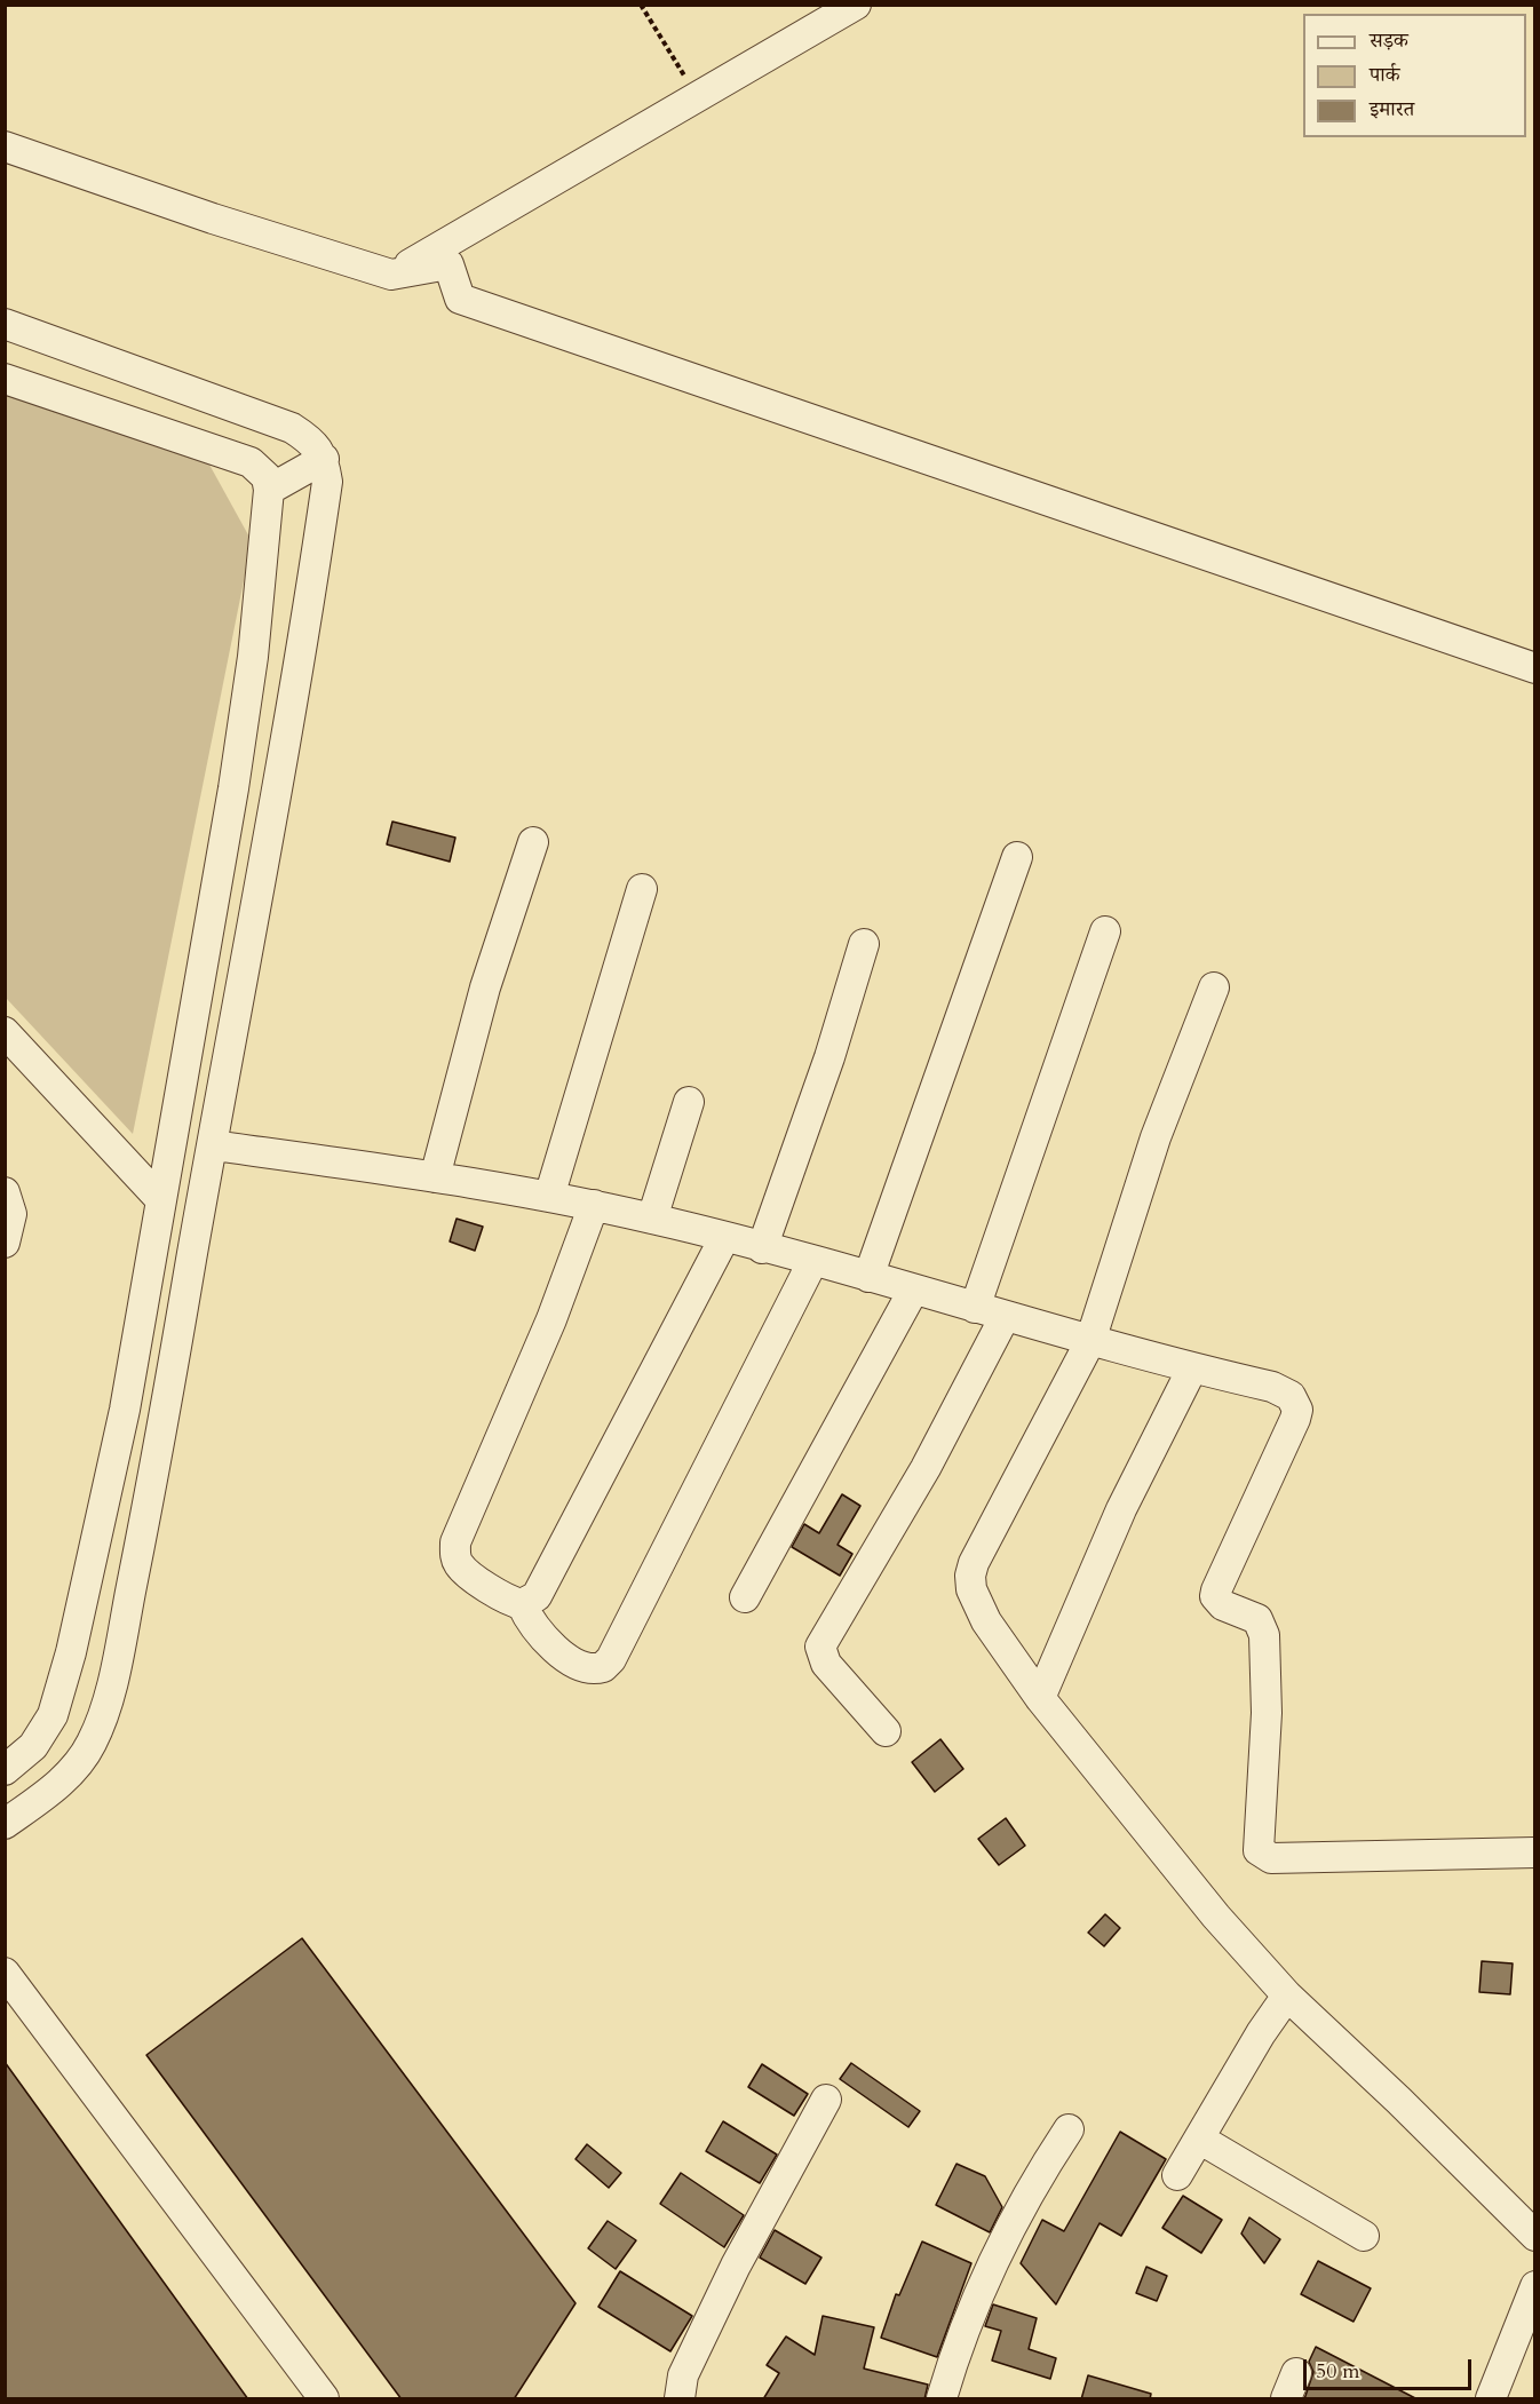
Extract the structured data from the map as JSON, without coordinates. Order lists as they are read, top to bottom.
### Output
{
  "legend": ["सड़क", "पार्क", "इमारत"],
  "scale_bar": "50 m"
}
